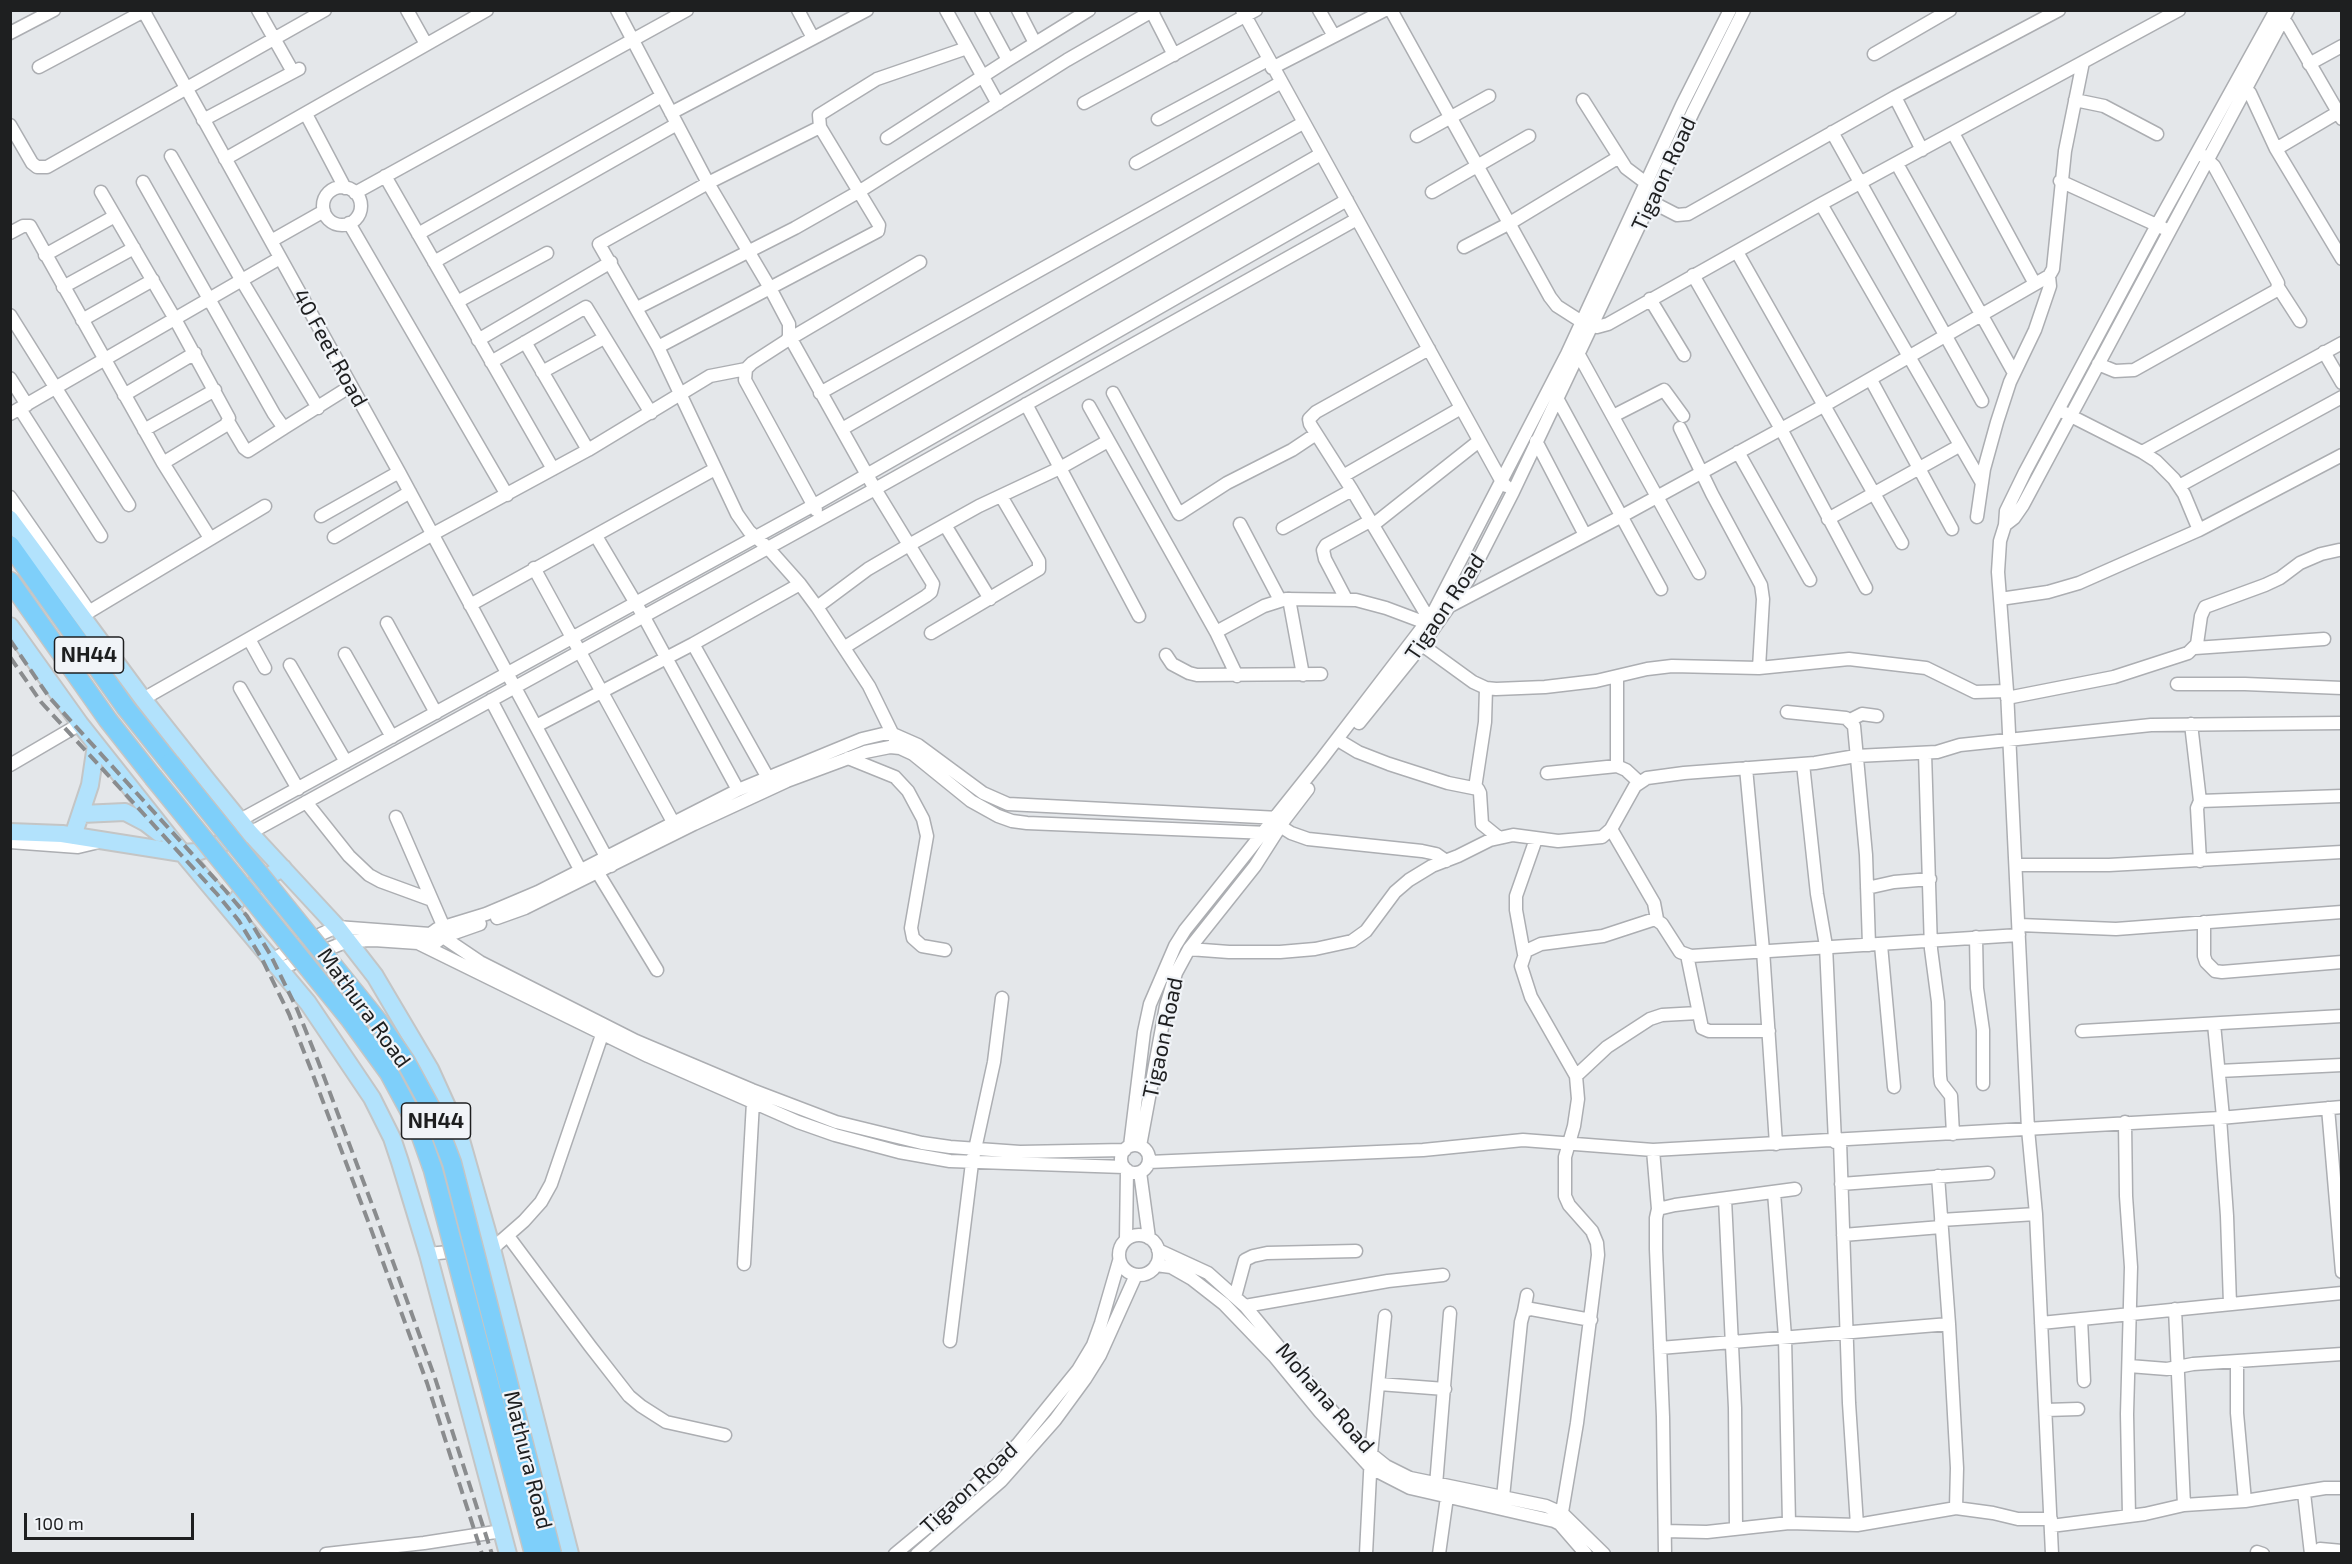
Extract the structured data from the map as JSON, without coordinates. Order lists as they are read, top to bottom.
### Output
{
  "streets": {
    "highway": ["NH44", "Mathura Road"],
    "street": ["Tigaon Road", "40 Feet Road", "Mohana Road"]
  },
  "crossings": [
    ["Tigaon Road", "Mohana Road"]
  ],
  "scale_bar": "100 m"
}
